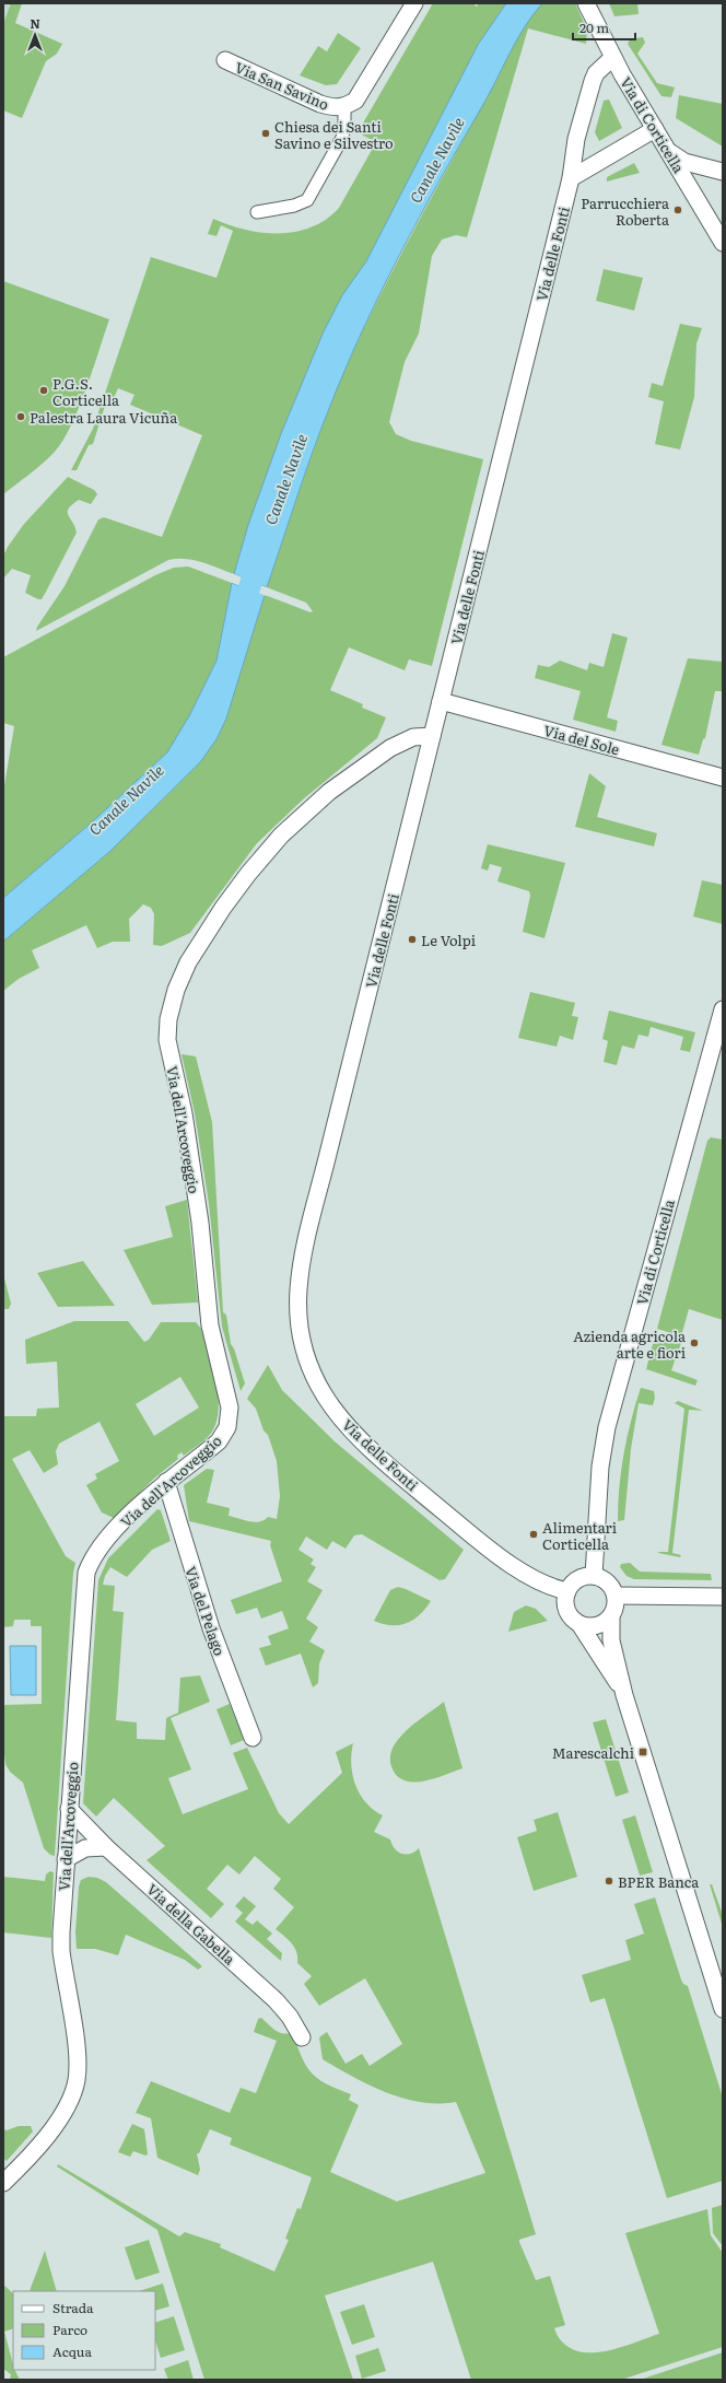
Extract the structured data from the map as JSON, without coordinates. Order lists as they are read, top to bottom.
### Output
{
  "streets": {
    "street": [
      "Via San Savino",
      "Via di Corticella",
      "Via delle Fonti",
      "Via del Sole",
      "Via dell'Arcoveggio",
      "Via del Pelago",
      "Via della Gabella"
    ]
  },
  "crossings": [
    ["Via di Corticella", "Via delle Fonti"],
    ["Via delle Fonti", "Via del Sole"],
    ["Via delle Fonti", "Via dell'Arcoveggio"],
    ["Via dell'Arcoveggio", "Via del Pelago"],
    ["Via dell'Arcoveggio", "Via della Gabella"]
  ],
  "water": ["Canale Navile"],
  "places": {
    "other": [
      "Chiesa dei Santi Savino e Silvestro",
      "Parrucchiera Roberta",
      "P.G.S. Corticella",
      "Palestra Laura Vicuña",
      "Le Volpi",
      "Azienda agricola arte e fiori",
      "Alimentari Corticella",
      "BPER Banca"
    ],
    "transit": ["Marescalchi"]
  },
  "legend": ["Strada", "Parco", "Acqua"],
  "scale_bar": "20 m",
  "north": "top"
}
